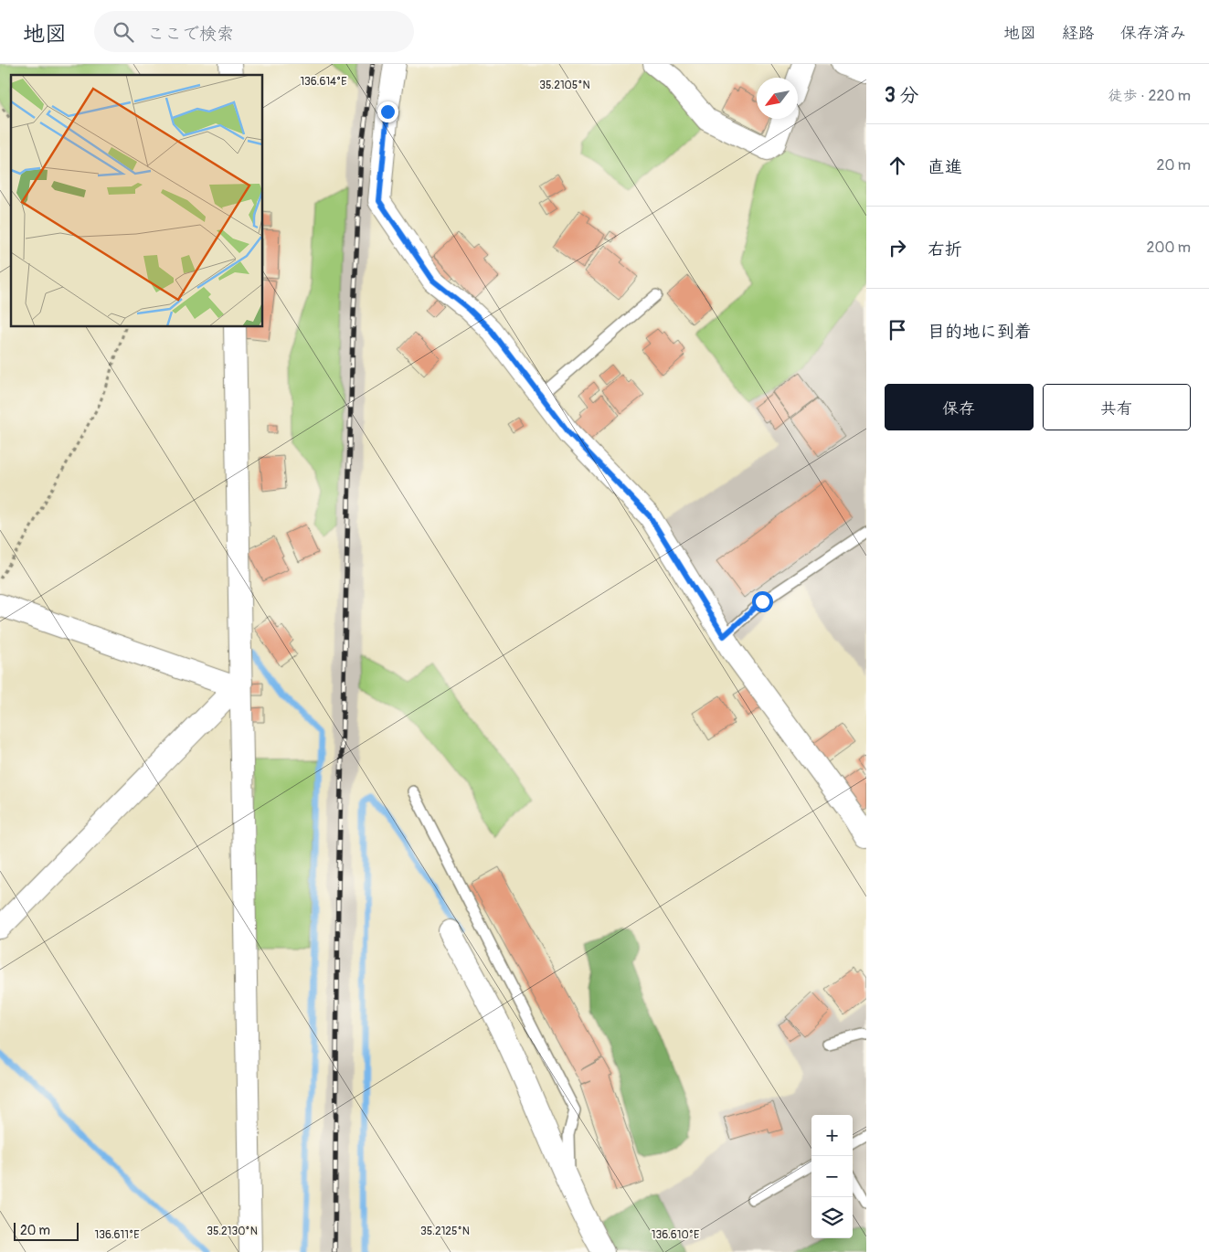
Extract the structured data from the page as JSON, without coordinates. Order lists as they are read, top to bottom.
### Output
{
  "scale_bar": "20 m",
  "north": "bottom left",
  "page": {
    "header": "地図",
    "search": "ここで検索",
    "nav": ["地図", "経路", "保存済み"],
    "heading": ["3 分", "徒歩 · 220 m"],
    "list": [
      ["直進", "20 m"],
      ["右折", "200 m"],
      "目的地に到着"
    ],
    "buttons": ["保存", "共有"],
    "map_buttons": ["+", "−"],
    "scale": "20 m"
  },
  "coordinates": [
    "136.614°E",
    "35.2105°N",
    "35.2130°N",
    "35.2125°N",
    "136.611°E",
    "136.610°E"
  ]
}
